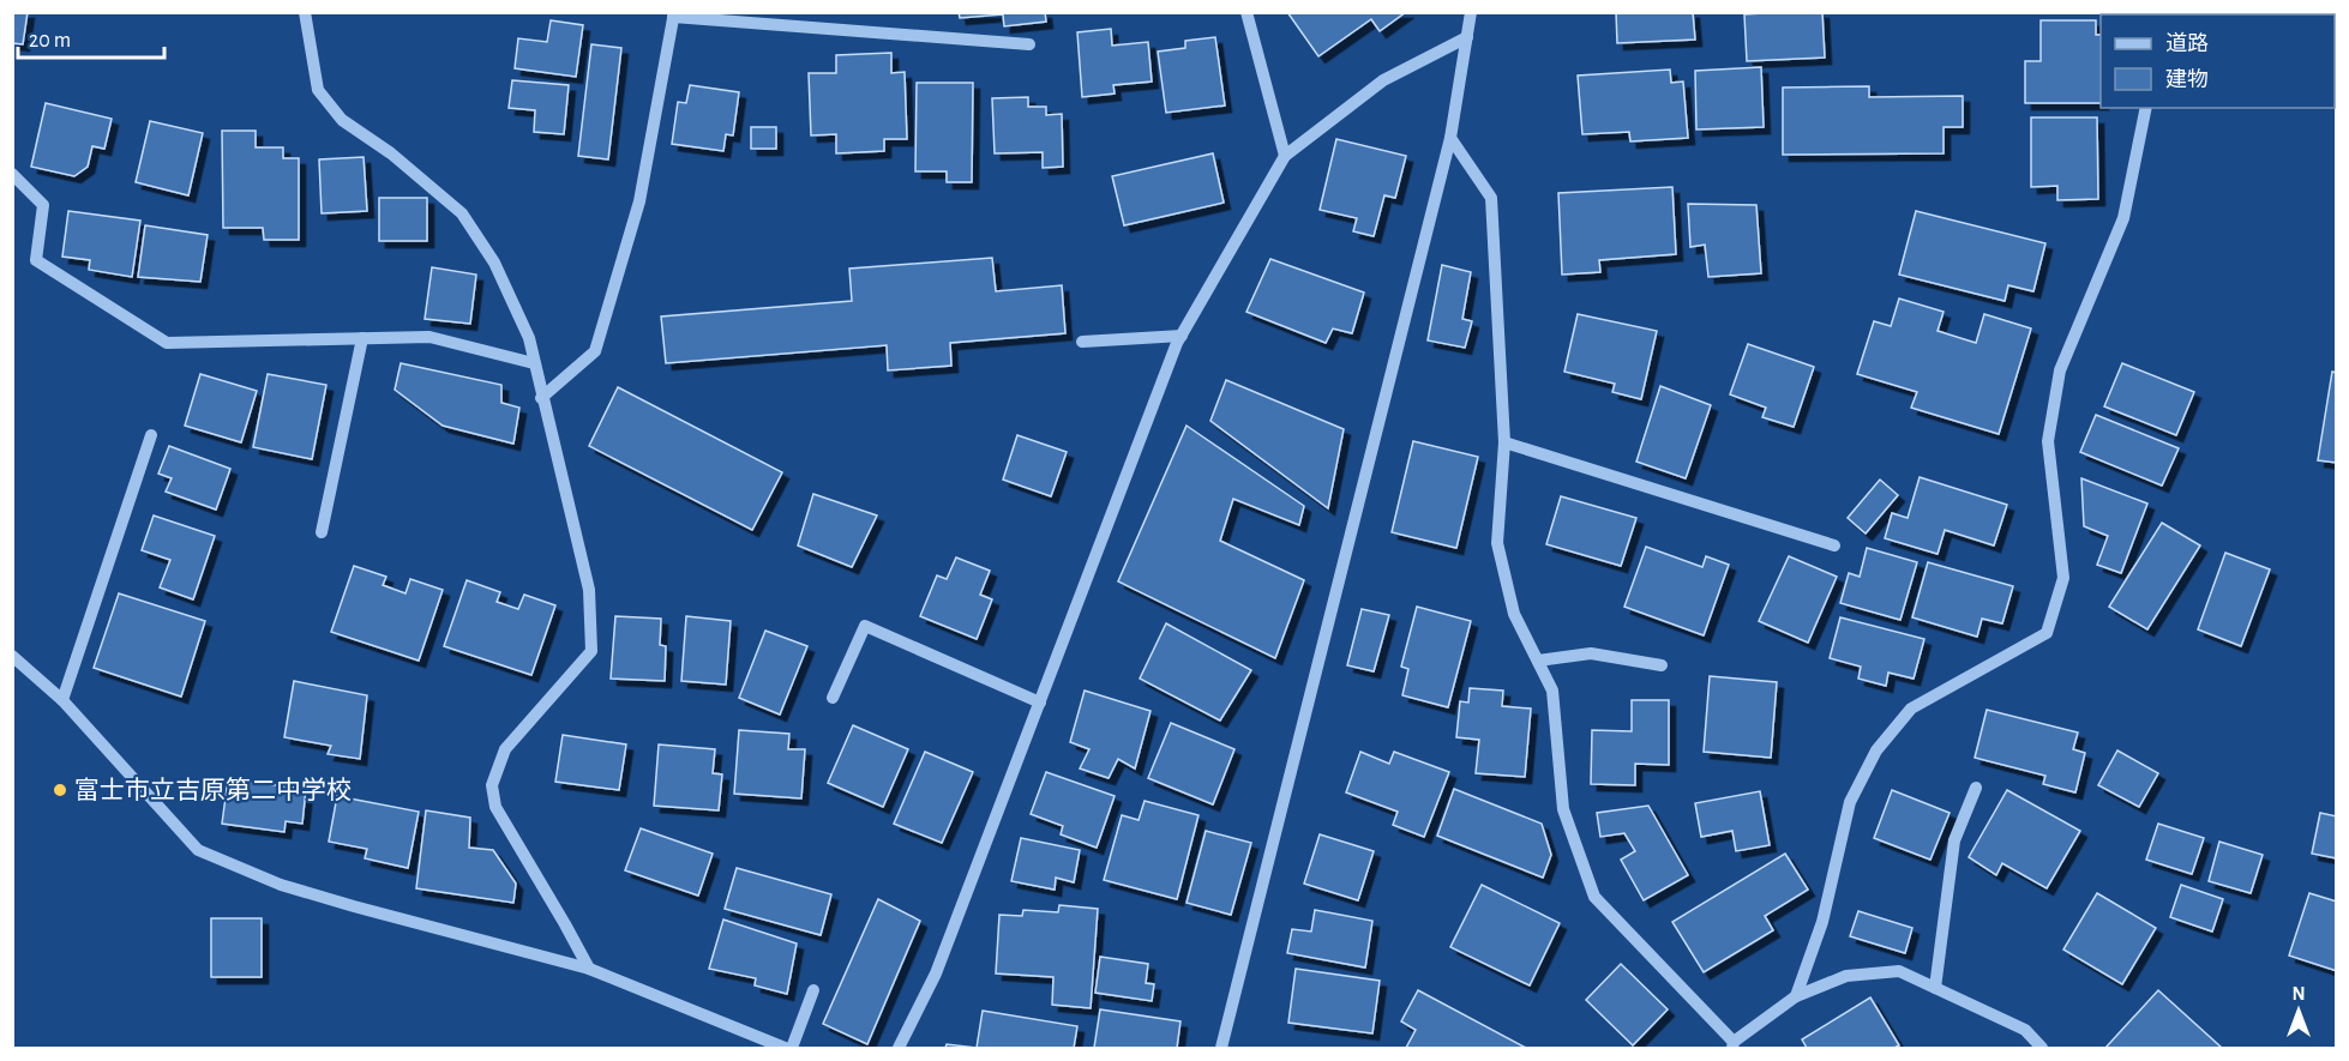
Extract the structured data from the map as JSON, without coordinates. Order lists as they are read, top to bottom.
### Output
{
  "places": ["富士市立吉原第二中学校"],
  "legend": ["道路", "建物"],
  "scale_bar": "20 m",
  "north": "top"
}
